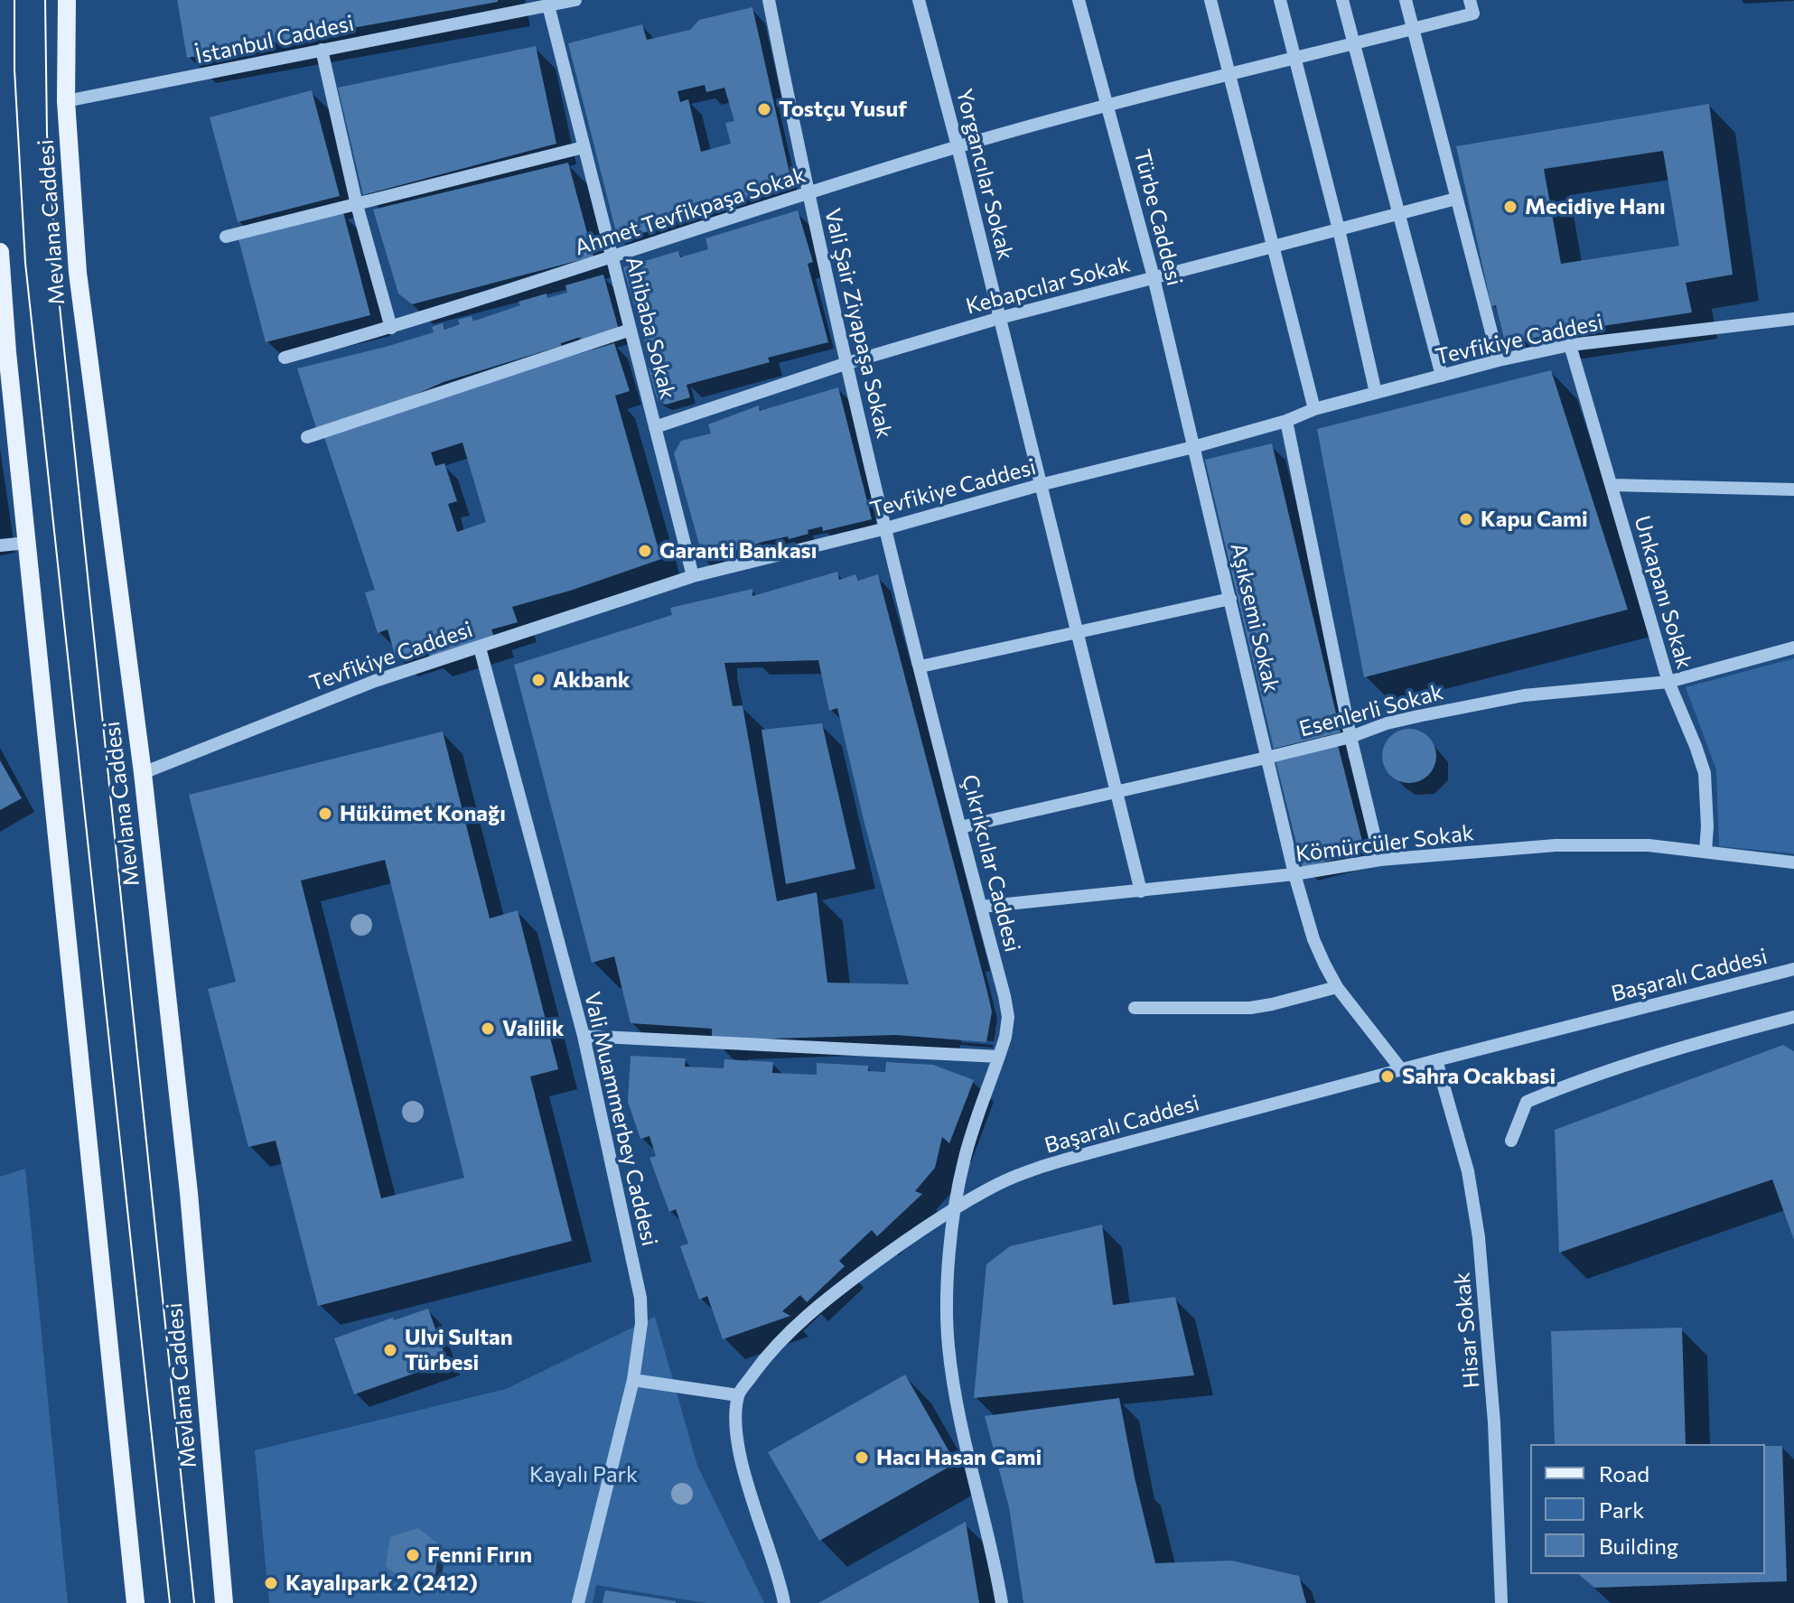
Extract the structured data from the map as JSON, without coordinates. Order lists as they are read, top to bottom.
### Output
{
  "streets": {
    "main road": ["Mevlana Caddesi"],
    "street": [
      "İstanbul Caddesi",
      "Yorgancılar Sokak",
      "Ahmet Tevfikpaşa Sokak",
      "Türbe Caddesi",
      "Kebapcılar Sokak",
      "Vali Şair Ziyapaşa Sokak",
      "Ahibaba Sokak",
      "Tevfikiye Caddesi",
      "Unkapanı Sokak",
      "Aşıksemi Sokak",
      "Esenlerli Sokak",
      "Kömürcüler Sokak",
      "Çıkrıkcılar Caddesi",
      "Başaralı Caddesi",
      "Vali Muammerbey Caddesi",
      "Hisar Sokak"
    ]
  },
  "crossings": [
    ["İstanbul Caddesi", "Mevlana Caddesi"],
    ["İstanbul Caddesi", "Ahibaba Sokak"],
    ["Yorgancılar Sokak", "Ahmet Tevfikpaşa Sokak"],
    ["Yorgancılar Sokak", "Kebapcılar Sokak"],
    ["Yorgancılar Sokak", "Tevfikiye Caddesi"],
    ["Yorgancılar Sokak", "Esenlerli Sokak"],
    ["Yorgancılar Sokak", "Kömürcüler Sokak"],
    ["Ahmet Tevfikpaşa Sokak", "Türbe Caddesi"],
    ["Ahmet Tevfikpaşa Sokak", "Vali Şair Ziyapaşa Sokak"],
    ["Ahmet Tevfikpaşa Sokak", "Ahibaba Sokak"],
    ["Türbe Caddesi", "Kebapcılar Sokak"],
    ["Türbe Caddesi", "Tevfikiye Caddesi"],
    ["Türbe Caddesi", "Aşıksemi Sokak"],
    ["Mevlana Caddesi", "Tevfikiye Caddesi"],
    ["Kebapcılar Sokak", "Vali Şair Ziyapaşa Sokak"],
    ["Kebapcılar Sokak", "Ahibaba Sokak"],
    ["Vali Şair Ziyapaşa Sokak", "Tevfikiye Caddesi"],
    ["Vali Şair Ziyapaşa Sokak", "Çıkrıkcılar Caddesi"],
    ["Ahibaba Sokak", "Tevfikiye Caddesi"],
    ["Tevfikiye Caddesi", "Unkapanı Sokak"],
    ["Tevfikiye Caddesi", "Aşıksemi Sokak"],
    ["Tevfikiye Caddesi", "Çıkrıkcılar Caddesi"],
    ["Tevfikiye Caddesi", "Vali Muammerbey Caddesi"],
    ["Unkapanı Sokak", "Esenlerli Sokak"],
    ["Unkapanı Sokak", "Kömürcüler Sokak"],
    ["Aşıksemi Sokak", "Esenlerli Sokak"],
    ["Aşıksemi Sokak", "Kömürcüler Sokak"],
    ["Aşıksemi Sokak", "Başaralı Caddesi"],
    ["Esenlerli Sokak", "Çıkrıkcılar Caddesi"],
    ["Kömürcüler Sokak", "Çıkrıkcılar Caddesi"],
    ["Çıkrıkcılar Caddesi", "Başaralı Caddesi"],
    ["Başaralı Caddesi", "Hisar Sokak"]
  ],
  "parks": ["Kayalı Park"],
  "places": [
    "Tostçu Yusuf",
    "Mecidiye Hanı",
    "Kapu Cami",
    "Garanti Bankası",
    "Akbank",
    "Hükümet Konağı",
    "Valilik",
    "Sahra Ocakbasi",
    "Ulvi Sultan Türbesi",
    "Hacı Hasan Cami",
    "Fenni Fırın",
    "Kayalıpark 2 (2412)"
  ],
  "legend": ["Road", "Park", "Building"]
}
